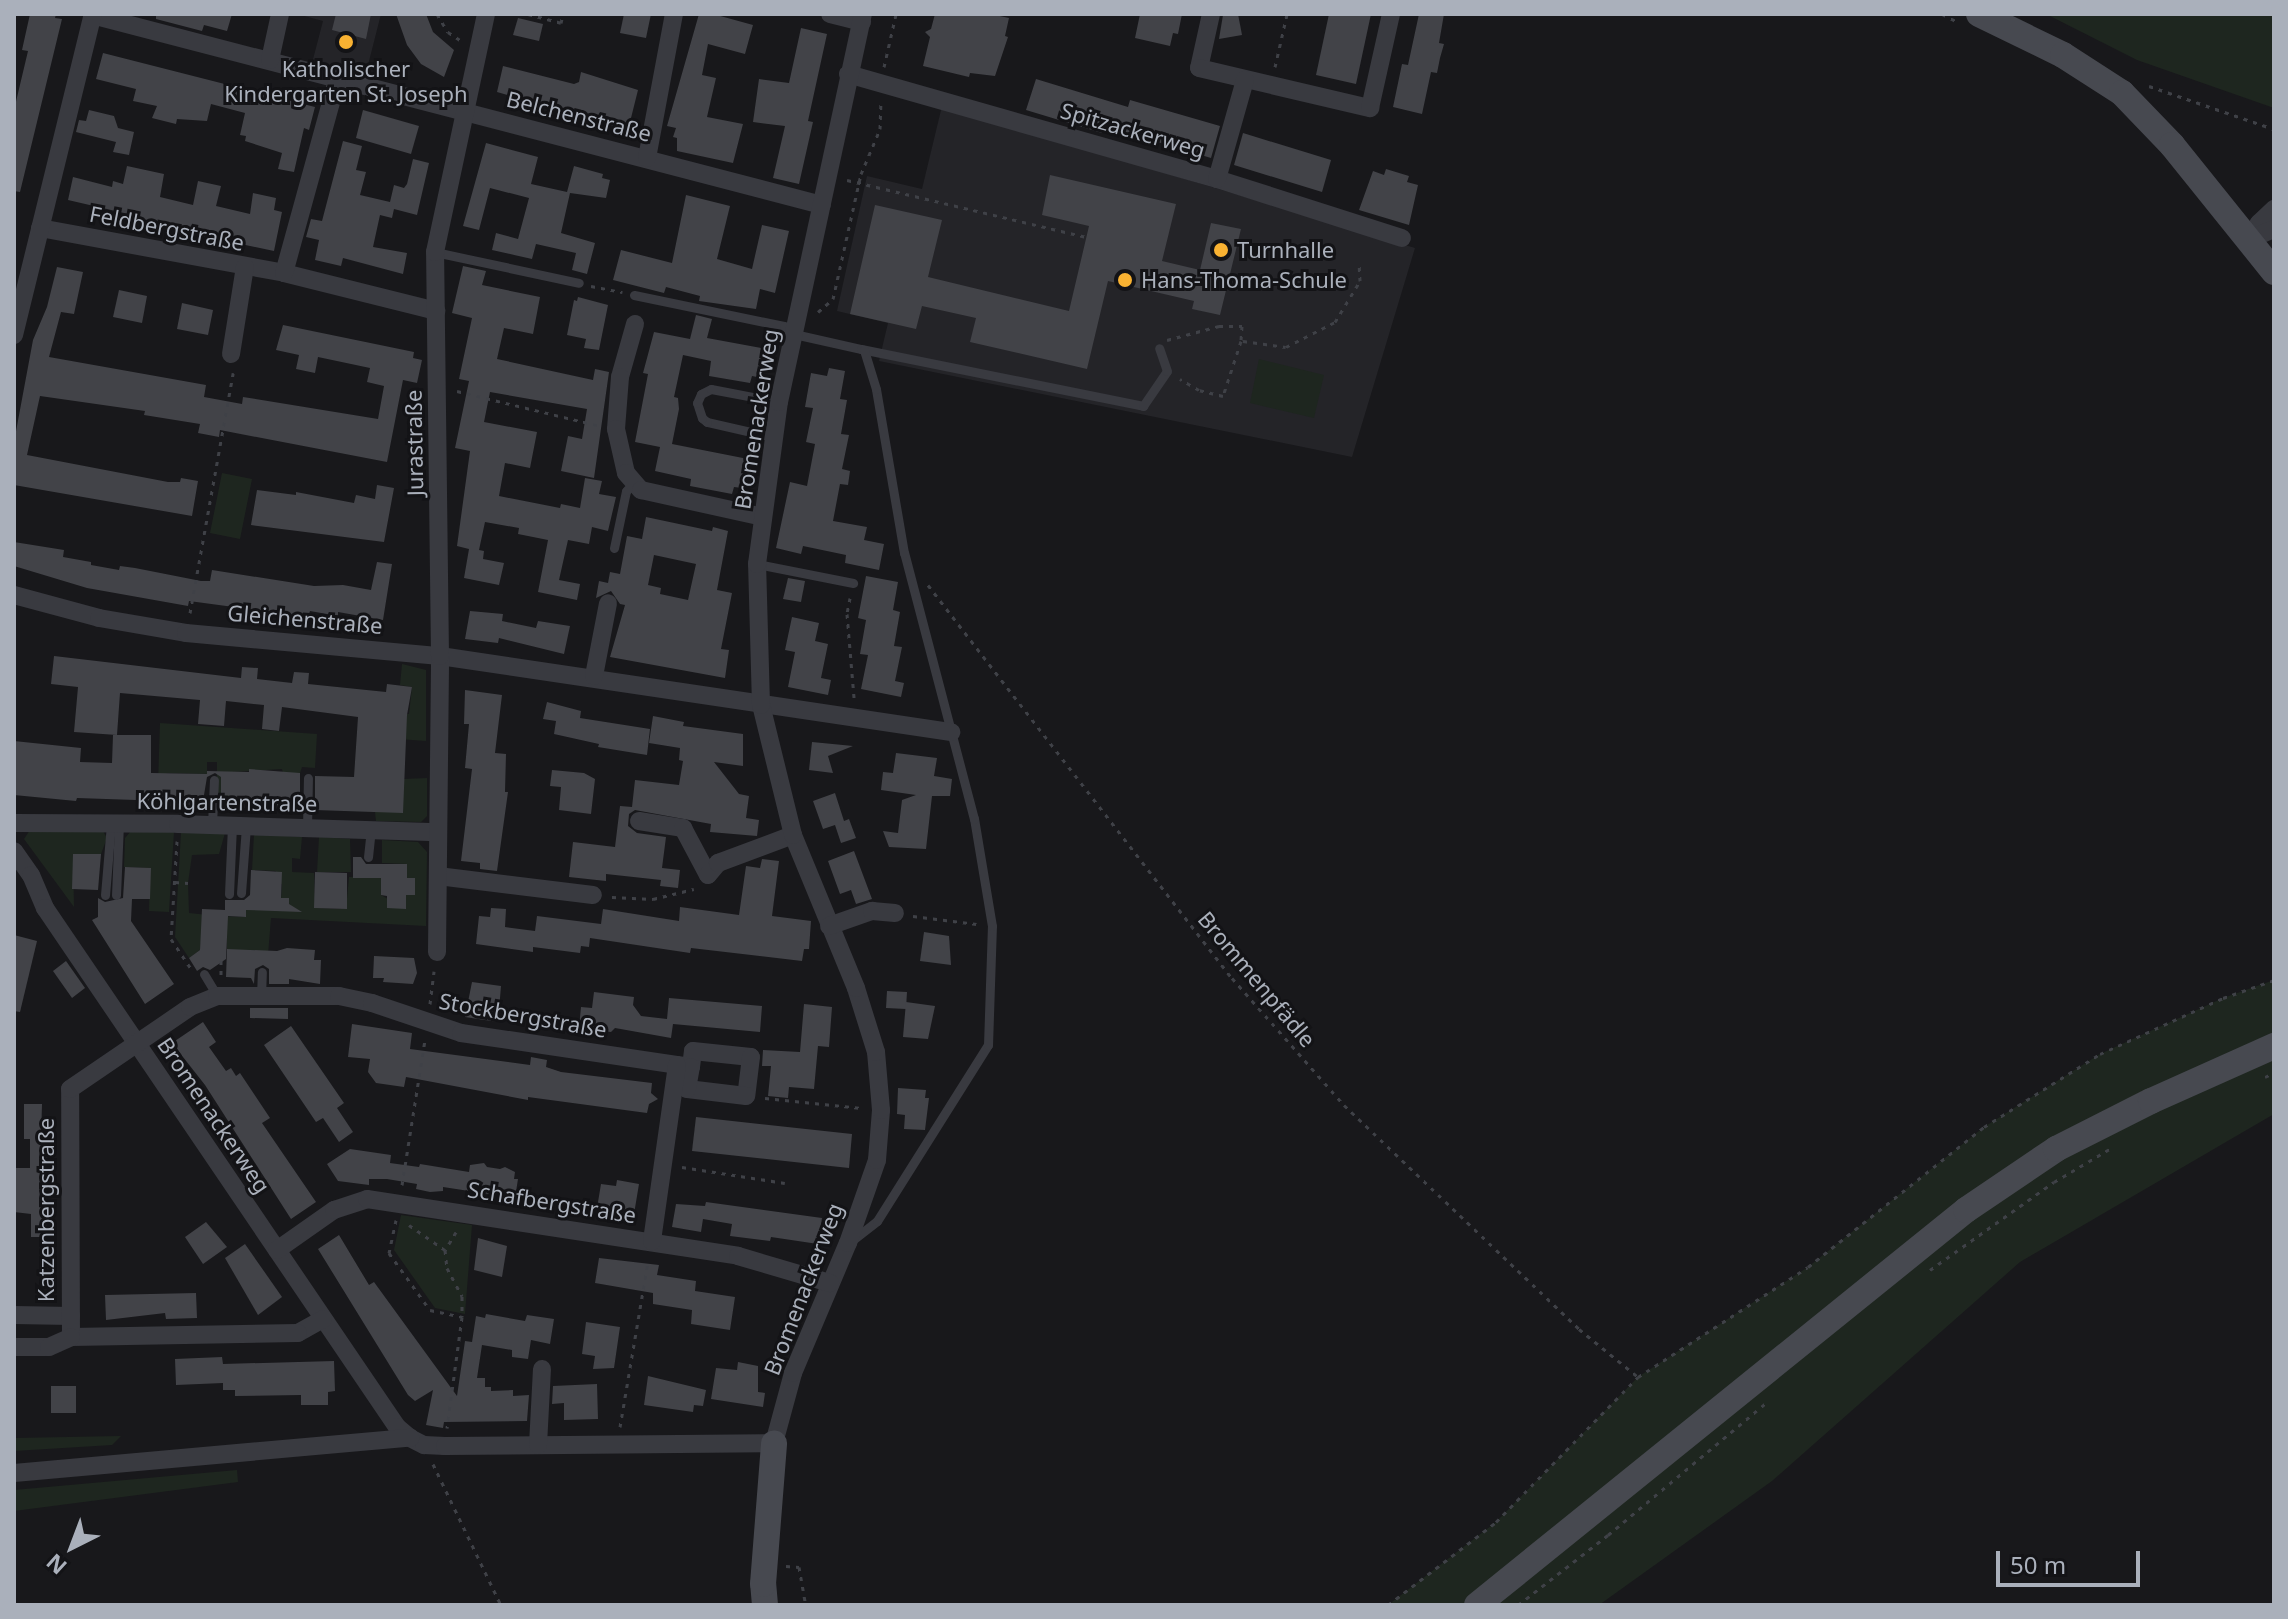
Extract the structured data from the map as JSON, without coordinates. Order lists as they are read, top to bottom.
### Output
{
  "streets": {
    "street": [
      "Belchenstraße",
      "Spitzackerweg",
      "Feldbergstraße",
      "Bromenackerweg",
      "Jurastraße",
      "Gleichenstraße",
      "Köhlgartenstraße",
      "Stockbergstraße",
      "Schafbergstraße",
      "Katzenbergstraße"
    ],
    "path": ["Brommenpfädle"]
  },
  "crossings": [
    ["Belchenstraße", "Bromenackerweg"],
    ["Belchenstraße", "Jurastraße"],
    ["Spitzackerweg", "Bromenackerweg"],
    ["Feldbergstraße", "Jurastraße"],
    ["Bromenackerweg", "Gleichenstraße"],
    ["Bromenackerweg", "Schafbergstraße"],
    ["Bromenackerweg", "Katzenbergstraße"],
    ["Jurastraße", "Gleichenstraße"],
    ["Jurastraße", "Köhlgartenstraße"]
  ],
  "places": ["Katholischer Kindergarten St. Joseph", "Turnhalle", "Hans-Thoma-Schule"],
  "scale_bar": "50 m",
  "north": "bottom left"
}
